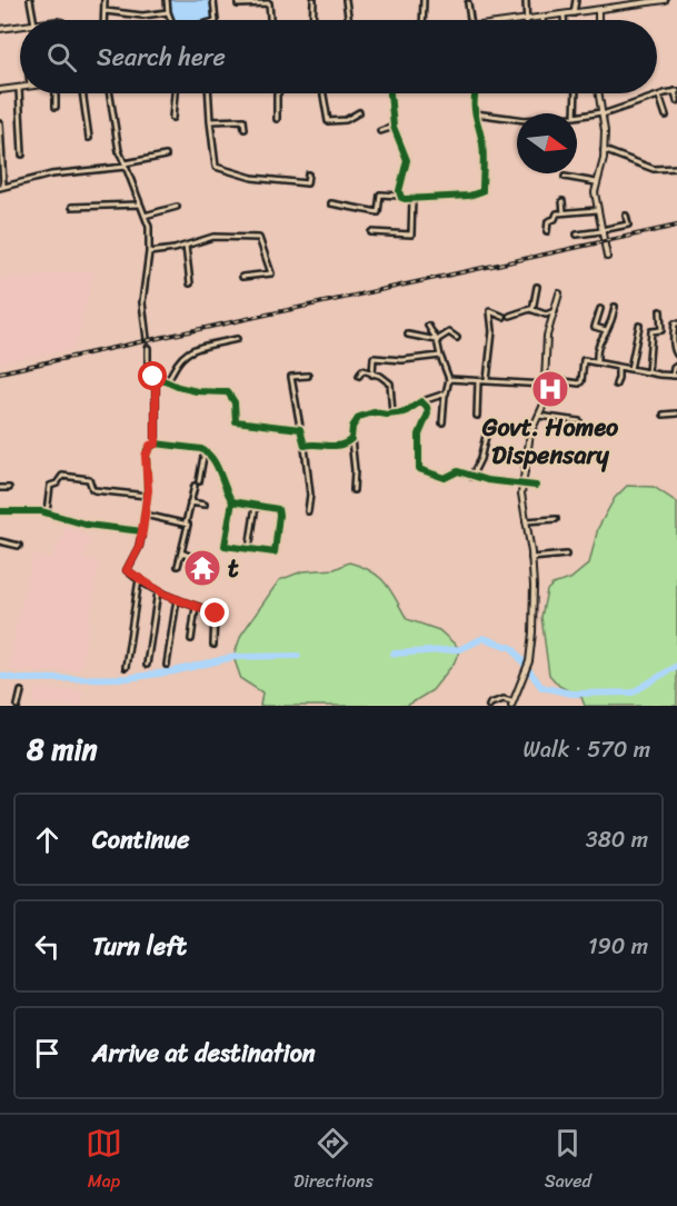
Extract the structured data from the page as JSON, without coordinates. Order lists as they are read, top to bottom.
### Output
{
  "places": {
    "hospital": ["Govt. Homeo Dispensary"],
    "temple": ["t"]
  },
  "north": "right",
  "page": {
    "search": "Search here",
    "heading": ["8 min", "Walk · 570 m"],
    "list": [
      ["Continue", "380 m"],
      ["Turn left", "190 m"],
      "Arrive at destination"
    ],
    "nav": ["Map", "Directions", "Saved"]
  }
}
